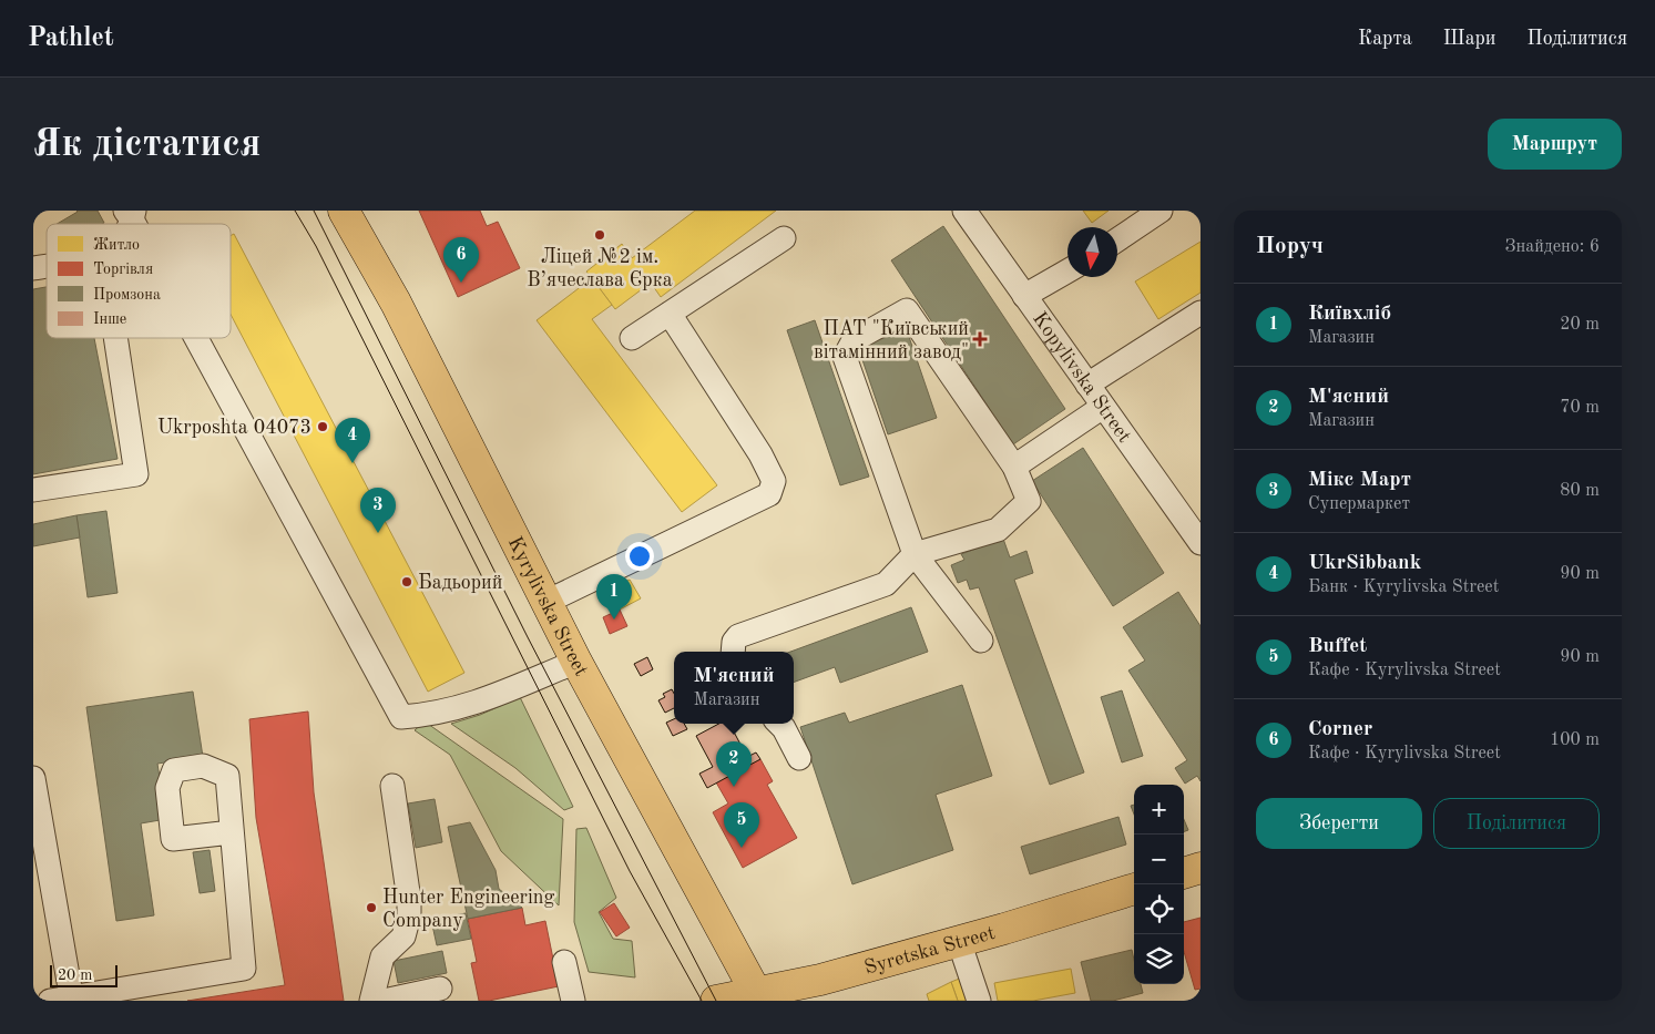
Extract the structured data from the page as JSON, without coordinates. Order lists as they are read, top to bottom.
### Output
{
  "streets": {
    "main road": ["Kyrylivska Street", "Syretska Street"],
    "street": ["Kopylivska Street"]
  },
  "crossings": [
    ["Kyrylivska Street", "Syretska Street"]
  ],
  "places": {
    "other": [
      "Ліцей №2 ім. В’ячеслава Єрка",
      "Ukrposhta 04073",
      "Бадьорий",
      "Hunter Engineering Company"
    ],
    "health": ["ПАТ \"Київський вітамінний завод\""]
  },
  "legend": [
    "Житло",
    "Торгівля",
    "Промзона",
    "Інше"
  ],
  "scale_bar": "20 m",
  "north": "bottom",
  "page": {
    "header": "Pathlet",
    "nav": ["Карта", "Шари", "Поділитися"],
    "buttons": [
      "Маршрут",
      ["Зберегти", "Поділитися"]
    ],
    "title": "Як дістатися",
    "heading": ["Поруч", "Знайдено: 6"],
    "pins": [
      "6",
      "4",
      "3",
      "1",
      "2",
      "5"
    ],
    "list": [
      {
        "mark": "1",
        "name": "Київхліб",
        "note": "Магазин",
        "value": "20 m"
      },
      {
        "mark": "2",
        "name": "М'ясний",
        "note": "Магазин",
        "value": "70 m"
      },
      {
        "mark": "3",
        "name": "Мікс Март",
        "note": "Супермаркет",
        "value": "80 m"
      },
      {
        "mark": "4",
        "name": "UkrSibbank",
        "note": "Банк · Kyrylivska Street",
        "value": "90 m"
      },
      {
        "mark": "5",
        "name": "Buffet",
        "note": "Кафе · Kyrylivska Street",
        "value": "90 m"
      },
      {
        "mark": "6",
        "name": "Corner",
        "note": "Кафе · Kyrylivska Street",
        "value": "100 m"
      }
    ],
    "popup": ["М'ясний", "Магазин"],
    "map_buttons": ["+", "−"],
    "scale": "20 m"
  }
}
